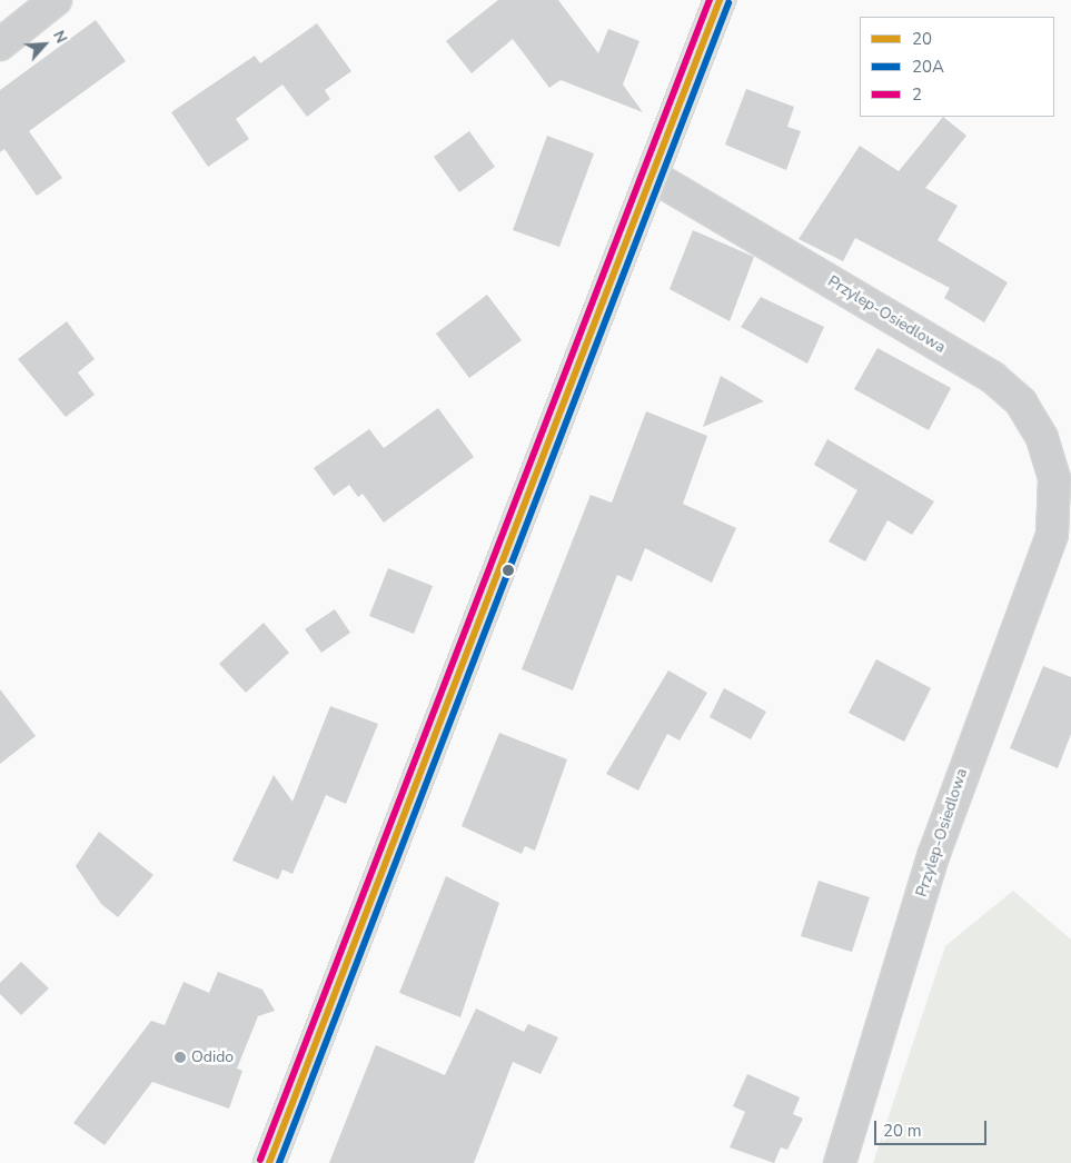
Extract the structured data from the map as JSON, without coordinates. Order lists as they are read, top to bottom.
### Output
{
  "streets": {
    "street": ["Przylep-Osiedlowa"]
  },
  "places": ["Odido"],
  "lines": ["transit line 20", "transit line 2", "transit line 20A"],
  "legend": ["20", "20A", "2"],
  "scale_bar": "20 m",
  "north": "top right"
}
